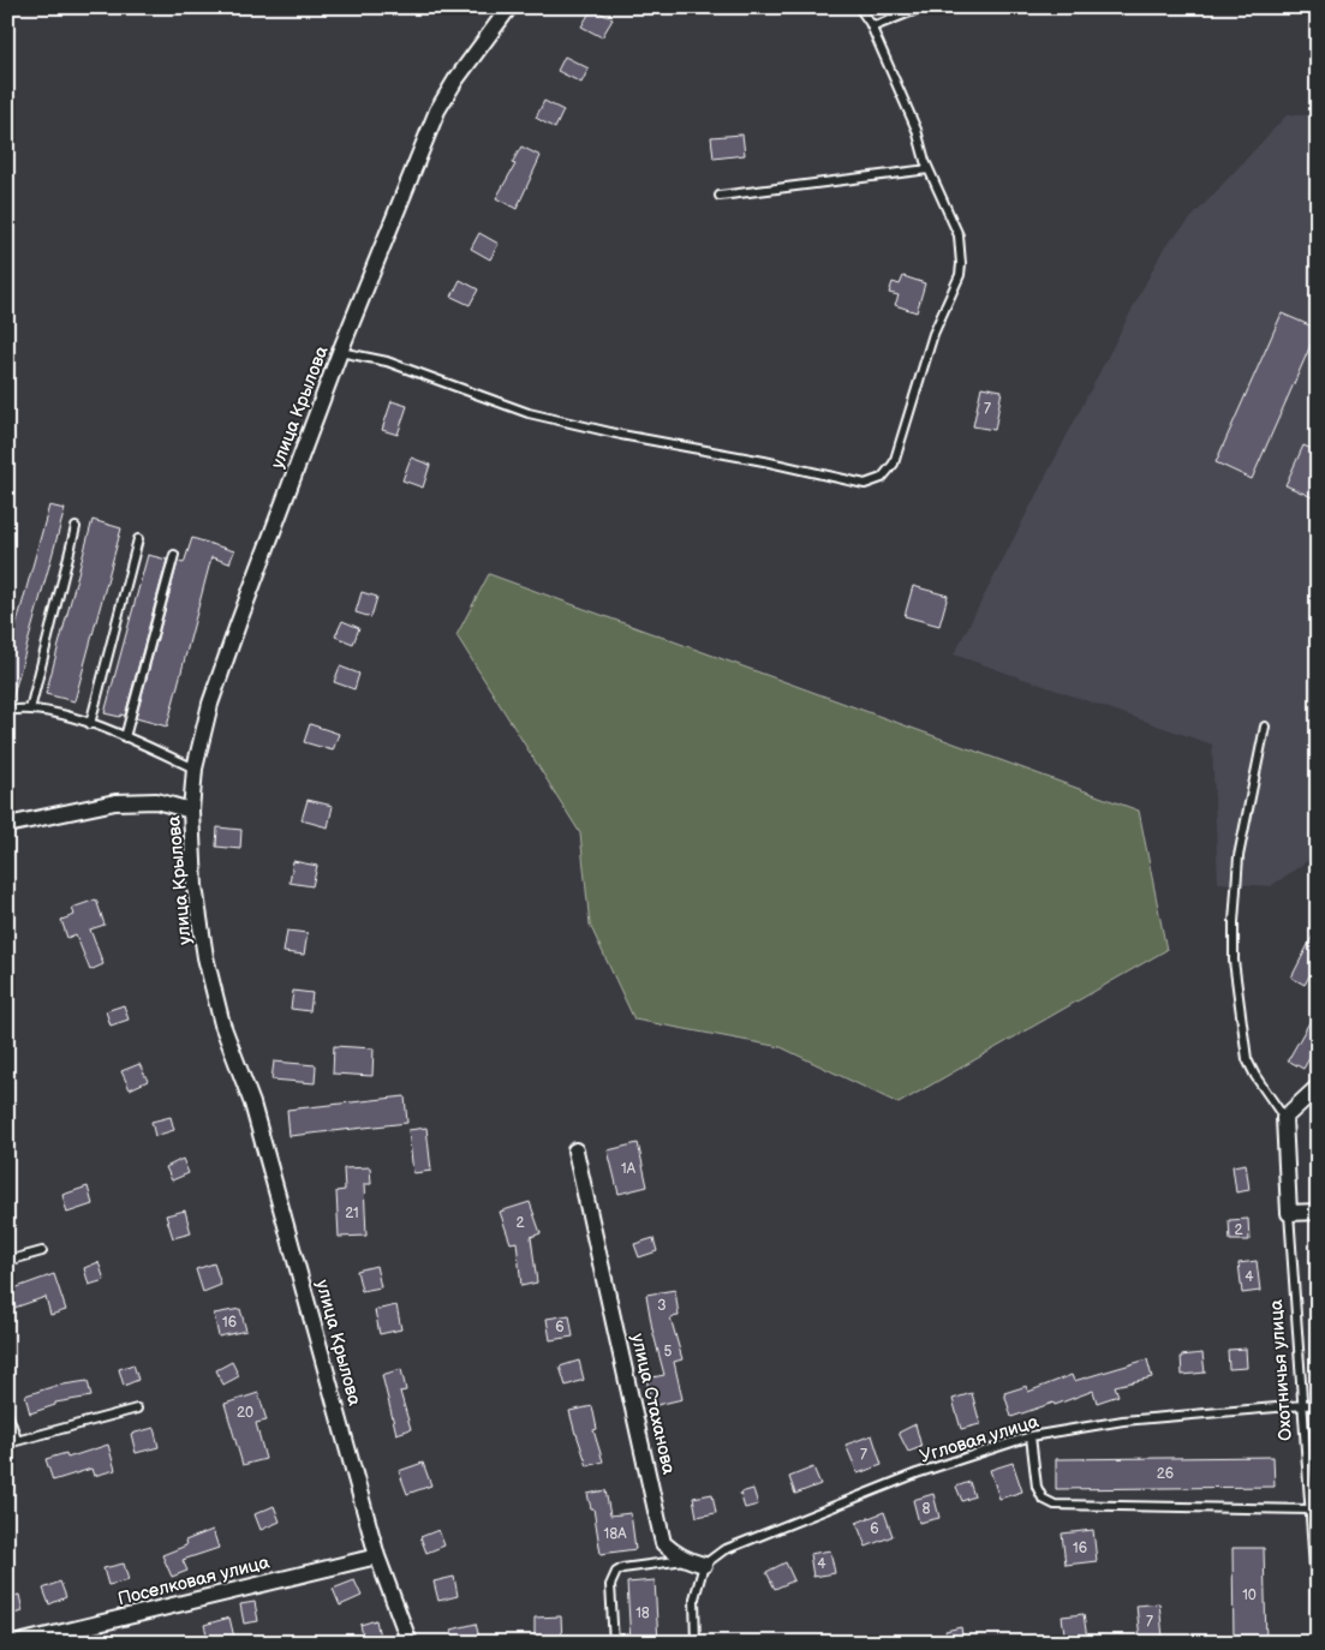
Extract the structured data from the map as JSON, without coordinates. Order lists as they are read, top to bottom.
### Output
{
  "streets": {
    "street": [
      "улица Крылова",
      "Охотничья улица",
      "улица Стаханова",
      "Поселковая улица"
    ],
    "lane": ["Угловая улица"]
  },
  "crossings": [
    ["улица Крылова", "Поселковая улица"],
    ["Охотничья улица", "Угловая улица"],
    ["улица Стаханова", "Угловая улица"]
  ],
  "house_numbers": [
    "7",
    "1А",
    "21",
    "2",
    "2",
    "4",
    "3",
    "16",
    "6",
    "5",
    "20",
    "7",
    "26",
    "8",
    "6",
    "18А",
    "16",
    "4",
    "10",
    "18",
    "7"
  ]
}
